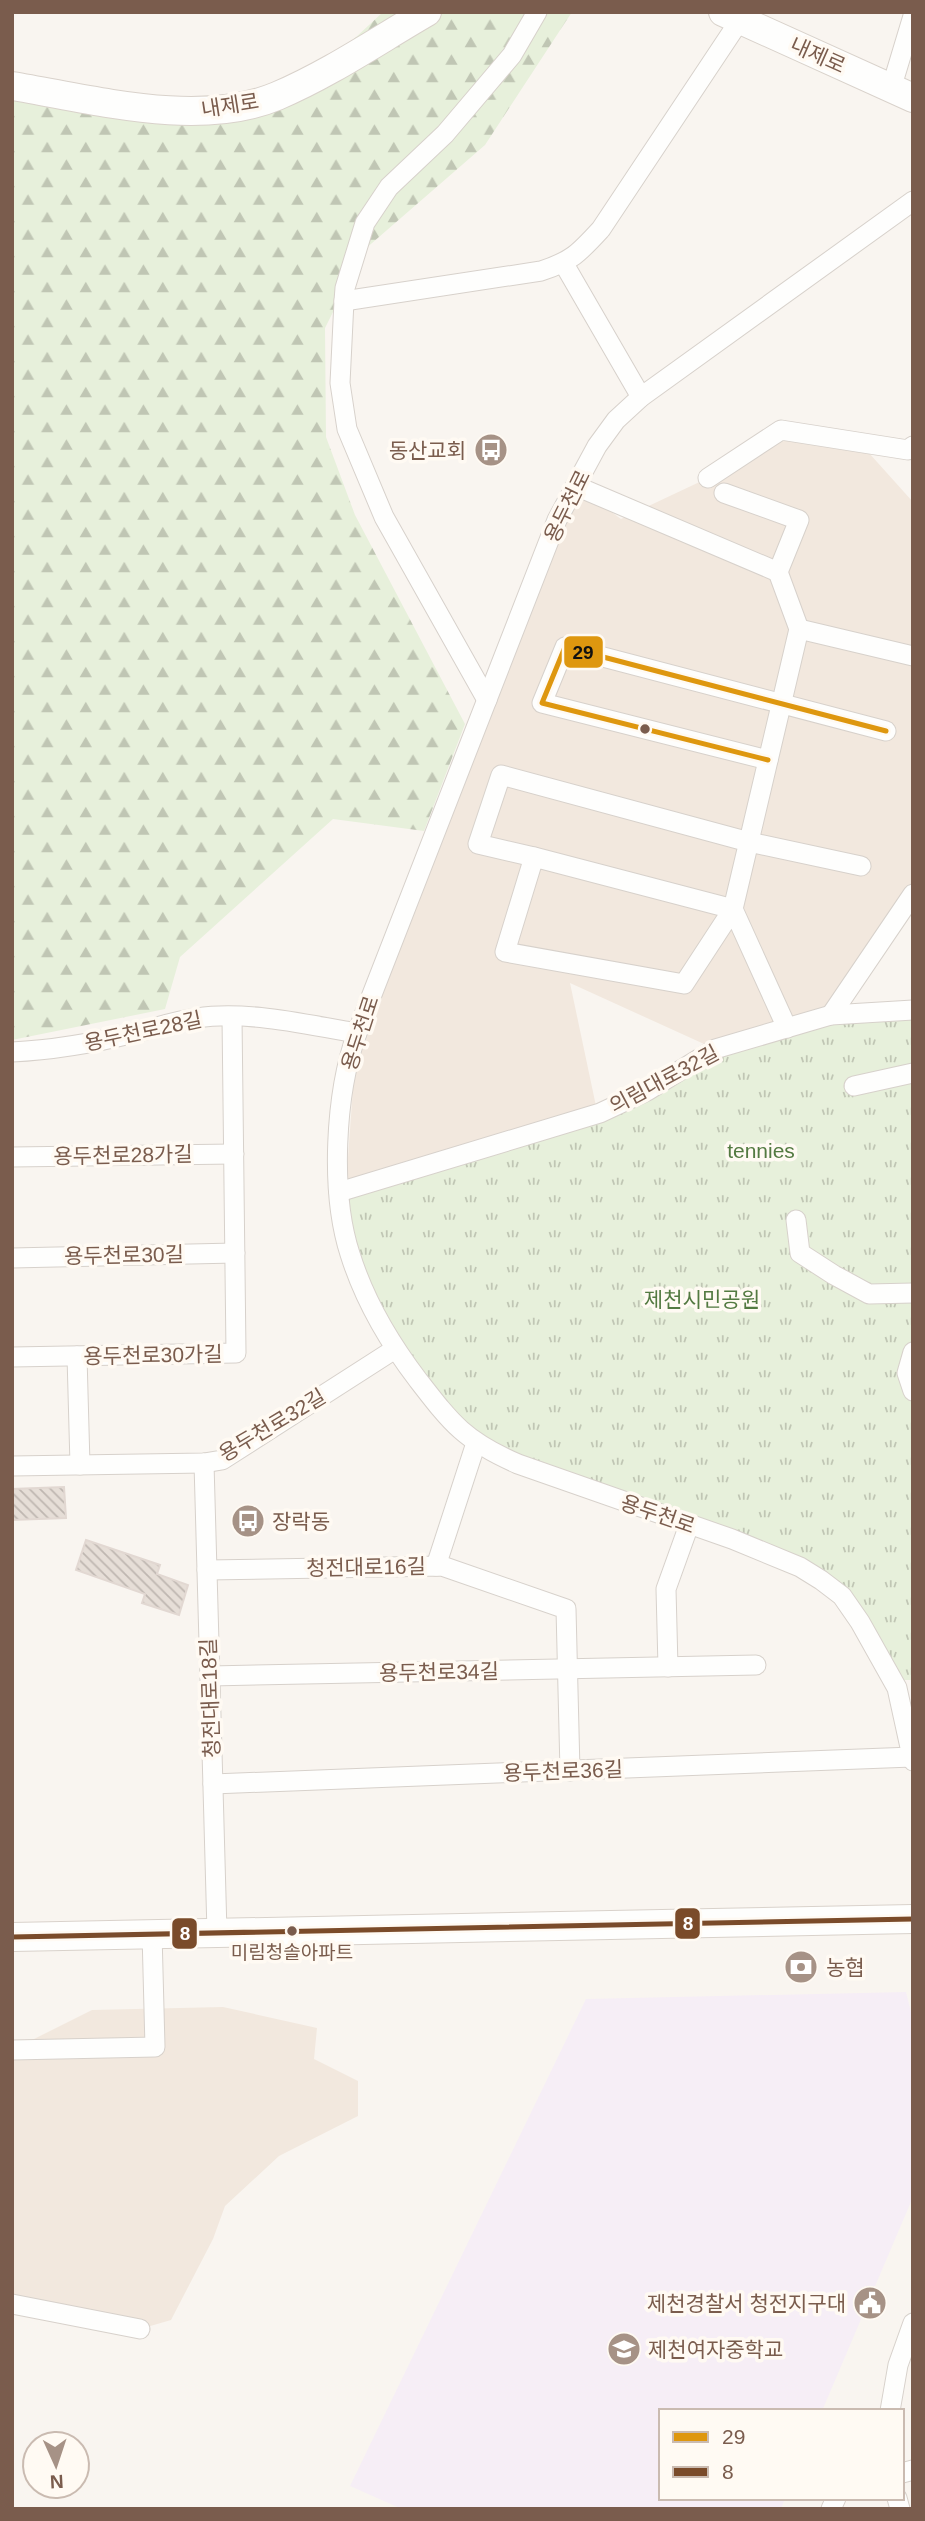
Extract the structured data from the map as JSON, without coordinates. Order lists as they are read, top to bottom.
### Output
{
  "streets": {
    "street": [
      "내제로",
      "용두천로",
      "용두천로28길",
      "의림대로32길",
      "용두천로28가길",
      "용두천로30길",
      "용두천로30가길",
      "용두천로32길",
      "청전대로16길",
      "용두천로34길",
      "청전대로18길",
      "용두천로36길"
    ]
  },
  "crossings": [
    ["용두천로", "용두천로28길"],
    ["용두천로", "의림대로32길"],
    ["용두천로", "용두천로32길"],
    ["용두천로", "용두천로36길"],
    ["용두천로30길", "용두천로30가길"],
    ["용두천로32길", "청전대로18길"],
    ["청전대로16길", "용두천로34길"],
    ["청전대로16길", "청전대로18길"],
    ["청전대로16길", "용두천로36길"],
    ["용두천로34길", "청전대로18길"],
    ["청전대로18길", "용두천로36길"]
  ],
  "parks": ["tennies", "제천시민공원"],
  "places": {
    "bus stop": ["동산교회", "장락동"],
    "other": ["미림청솔아파트"],
    "bank": ["농협"],
    "public building": ["제천경찰서 청전지구대"],
    "school or university": ["제천여자중학교"]
  },
  "lines": ["transit line 29", "transit line 8"],
  "legend": ["29", "8"],
  "north": "bottom"
}
